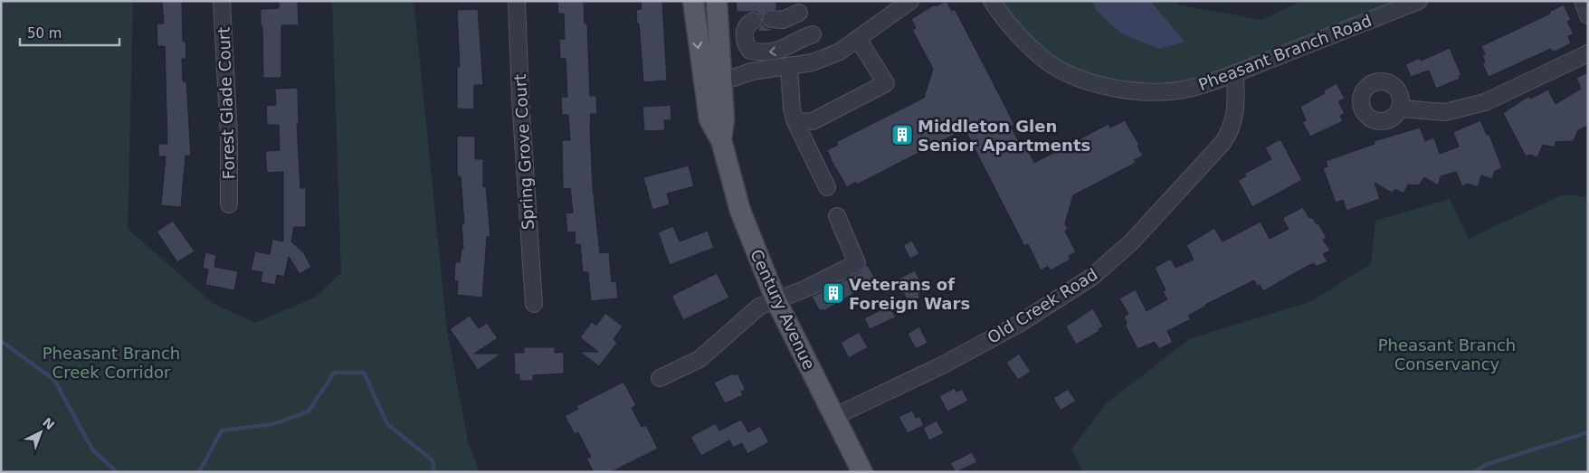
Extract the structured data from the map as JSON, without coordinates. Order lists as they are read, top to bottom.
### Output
{
  "streets": {
    "main road": ["Century Avenue"],
    "street": [
      "Pheasant Branch Road",
      "Forest Glade Court",
      "Spring Grove Court",
      "Old Creek Road"
    ]
  },
  "crossings": [
    ["Pheasant Branch Road", "Old Creek Road"],
    ["Old Creek Road", "Century Avenue"]
  ],
  "parks": ["Pheasant Branch Conservancy", "Pheasant Branch Creek Corridor"],
  "places": {
    "building": ["Middleton Glen Senior Apartments", "Veterans of Foreign Wars"]
  },
  "scale_bar": "50 m",
  "north": "top right"
}
